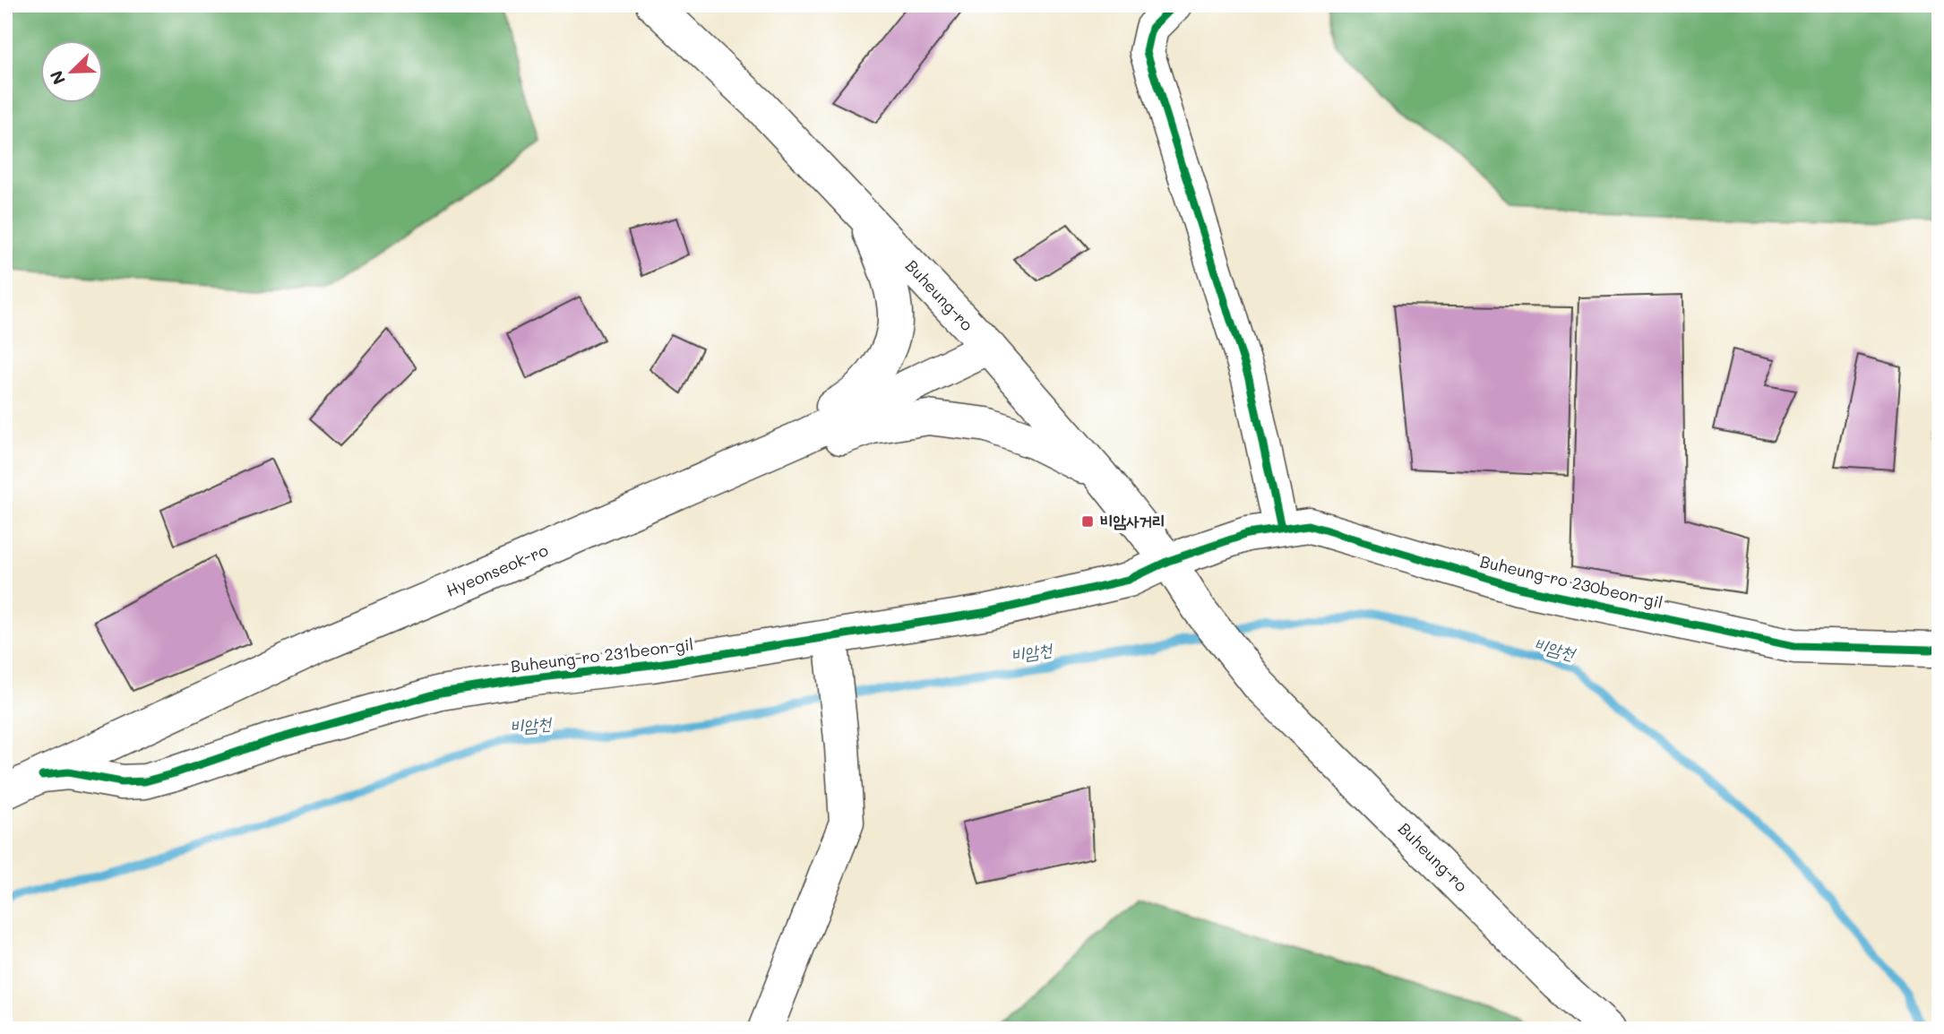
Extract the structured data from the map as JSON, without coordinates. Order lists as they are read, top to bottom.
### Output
{
  "streets": {
    "street": [
      "Buheung-ro",
      "Hyeonseok-ro",
      "Buheung-ro 230beon-gil",
      "Buheung-ro 231beon-gil"
    ]
  },
  "crossings": [
    ["Buheung-ro", "Hyeonseok-ro"],
    ["Buheung-ro", "Buheung-ro 230beon-gil"],
    ["Buheung-ro", "Buheung-ro 231beon-gil"],
    ["Hyeonseok-ro", "Buheung-ro 231beon-gil"],
    ["Buheung-ro 230beon-gil", "Buheung-ro 231beon-gil"]
  ],
  "water": ["비암천"],
  "places": {
    "transit": ["비암사거리"]
  },
  "north": "bottom left"
}
